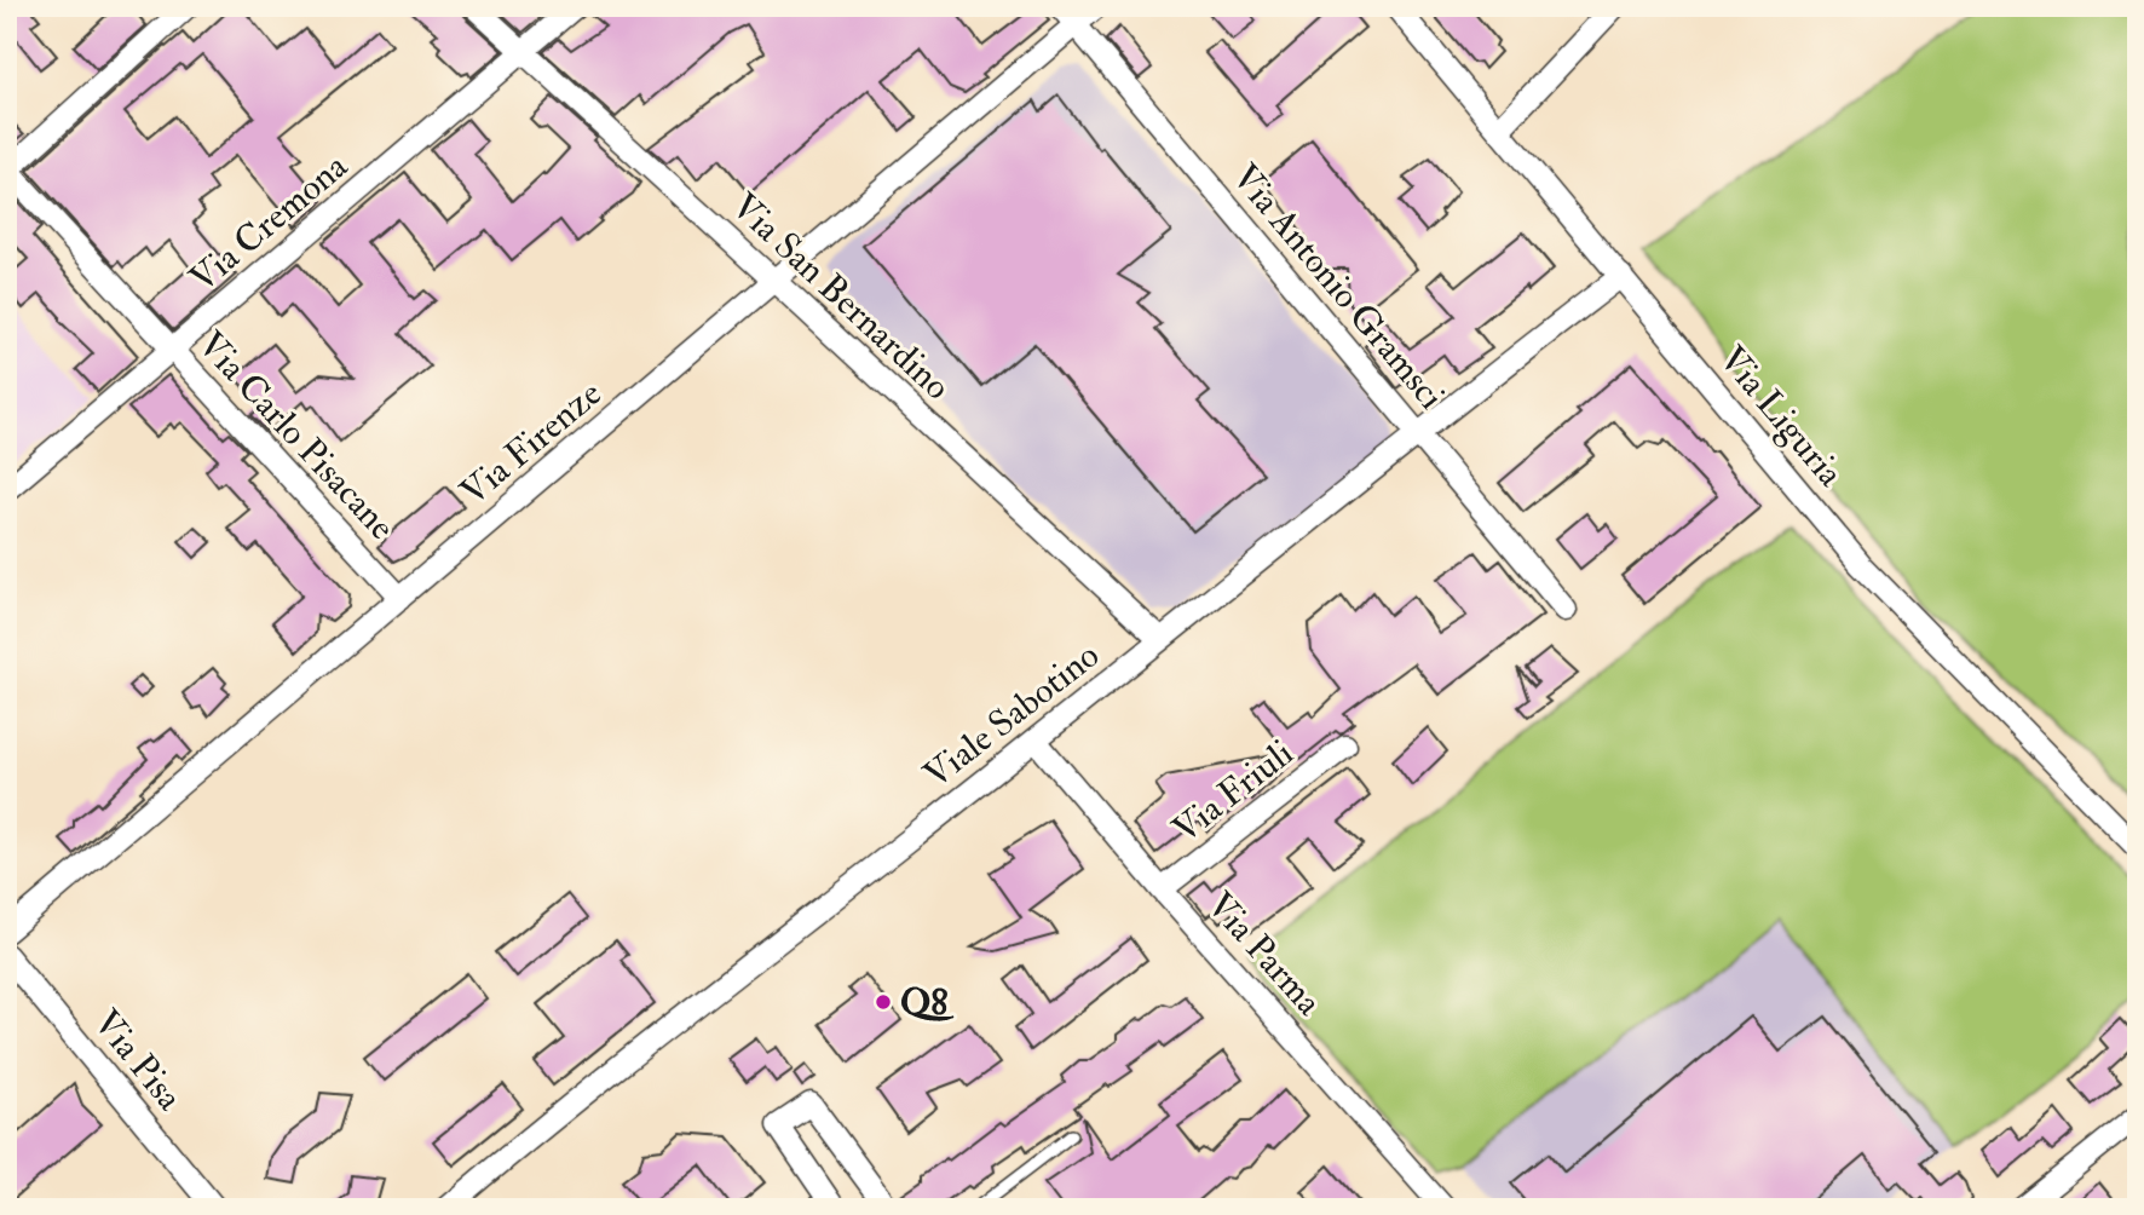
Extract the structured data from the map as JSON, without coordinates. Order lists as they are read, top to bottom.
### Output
{
  "streets": {
    "street": [
      "Via Cremona",
      "Via Antonio Gramsci",
      "Via San Bernardino",
      "Via Liguria",
      "Via Carlo Pisacane",
      "Via Firenze",
      "Viale Sabotino",
      "Via Friuli",
      "Via Parma",
      "Via Pisa"
    ]
  },
  "crossings": [
    ["Via Cremona", "Via San Bernardino"],
    ["Via Cremona", "Via Carlo Pisacane"],
    ["Via Antonio Gramsci", "Via Firenze"],
    ["Via Antonio Gramsci", "Viale Sabotino"],
    ["Via San Bernardino", "Via Firenze"],
    ["Via San Bernardino", "Viale Sabotino"],
    ["Via Liguria", "Viale Sabotino"],
    ["Via Carlo Pisacane", "Via Firenze"],
    ["Viale Sabotino", "Via Parma"],
    ["Via Friuli", "Via Parma"]
  ],
  "places": ["Q8"]
}
